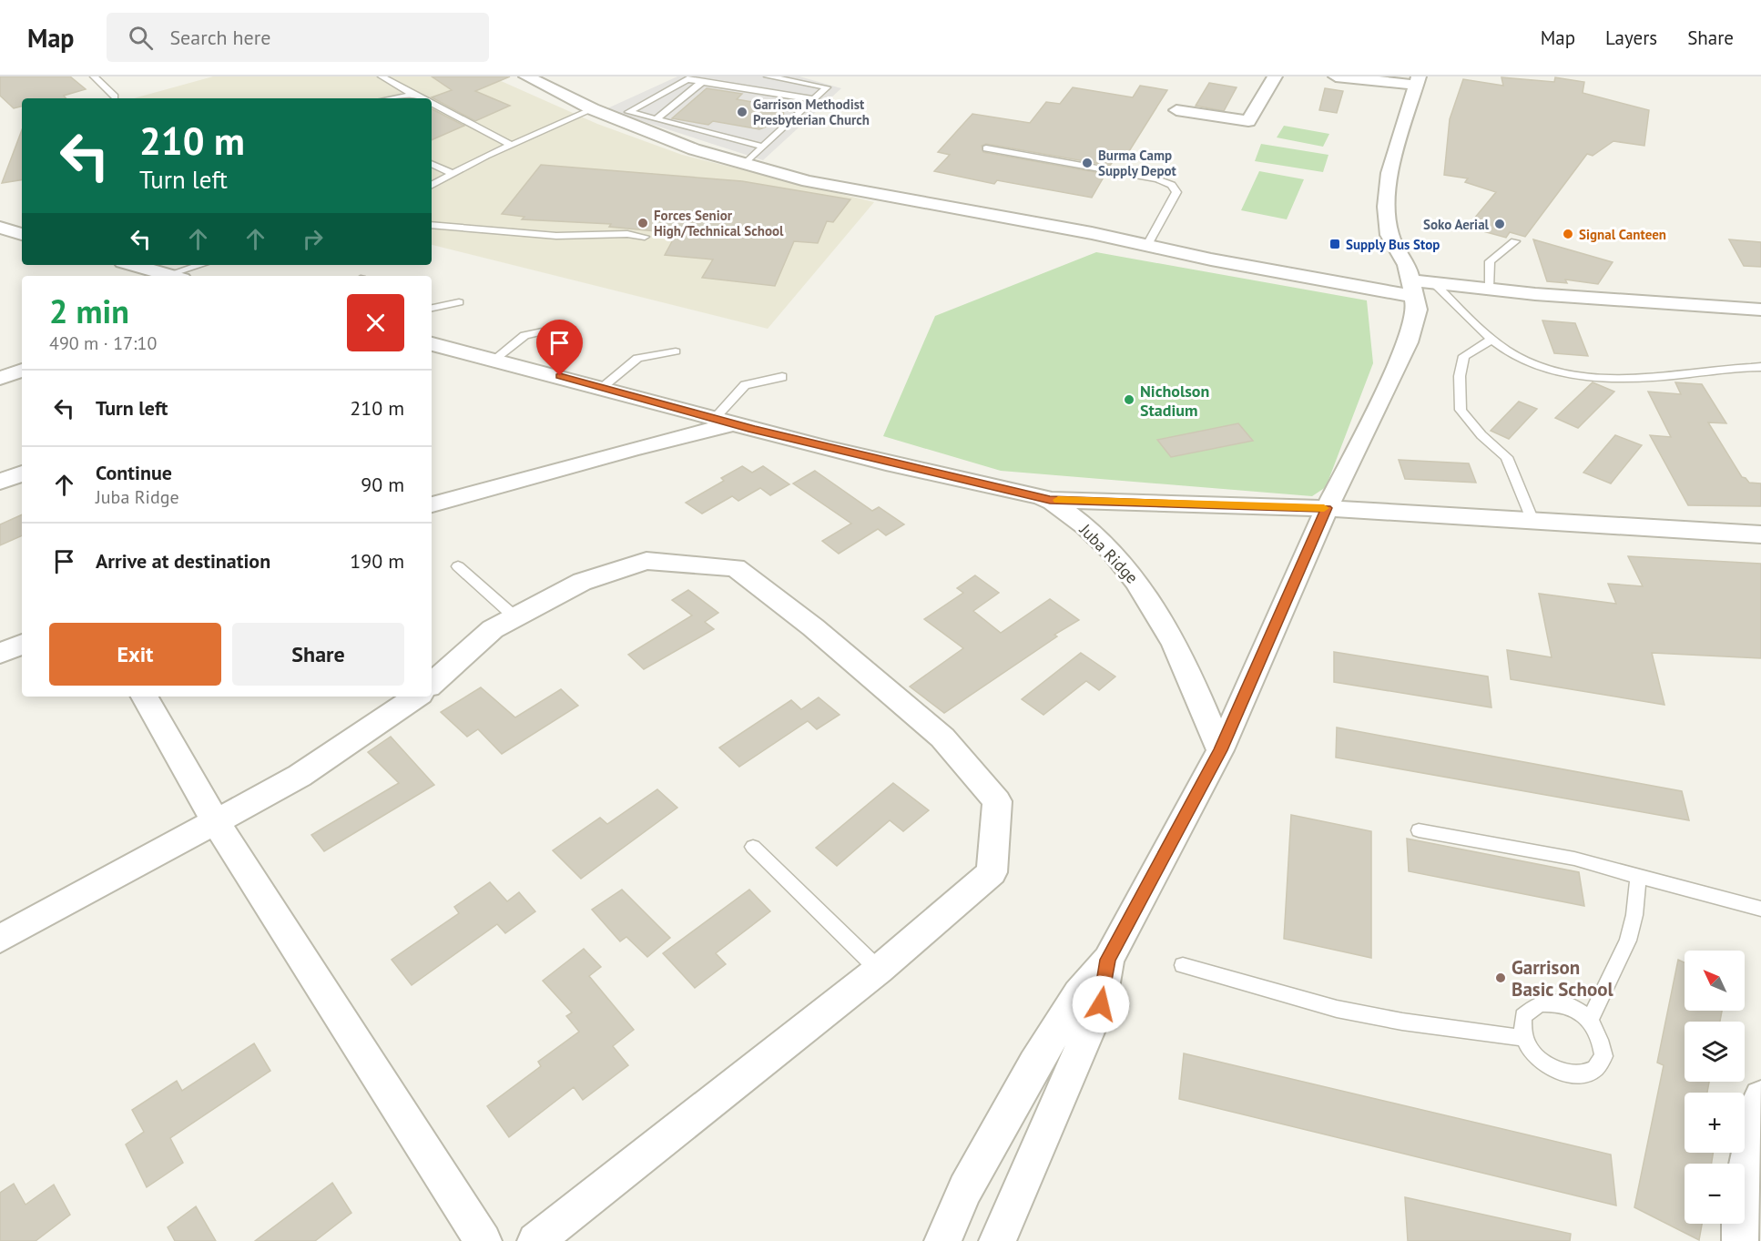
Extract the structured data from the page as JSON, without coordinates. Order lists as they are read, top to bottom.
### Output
{
  "streets": {
    "street": ["Juba Ridge"]
  },
  "places": {
    "other": [
      "Garrison Methodist Presbyterian Church",
      "Burma Camp Supply Depot",
      "Forces Senior High/Technical School",
      "Soko Aerial",
      "Signal Canteen",
      "Nicholson Stadium",
      "Garrison Basic School"
    ],
    "transit": ["Supply Bus Stop"]
  },
  "north": "top left",
  "page": {
    "header": "Map",
    "search": "Search here",
    "nav": ["Map", "Layers", "Share"],
    "turn": ["210 m", "Turn left"],
    "heading": ["2 min", "490 m · 17:10"],
    "list": [
      {
        "name": "Turn left",
        "value": "210 m"
      },
      {
        "name": "Continue",
        "note": "Juba Ridge",
        "value": "90 m"
      },
      {
        "name": "Arrive at destination",
        "value": "190 m"
      }
    ],
    "buttons": ["Exit", "Share"],
    "map_buttons": ["+", "−"]
  }
}
